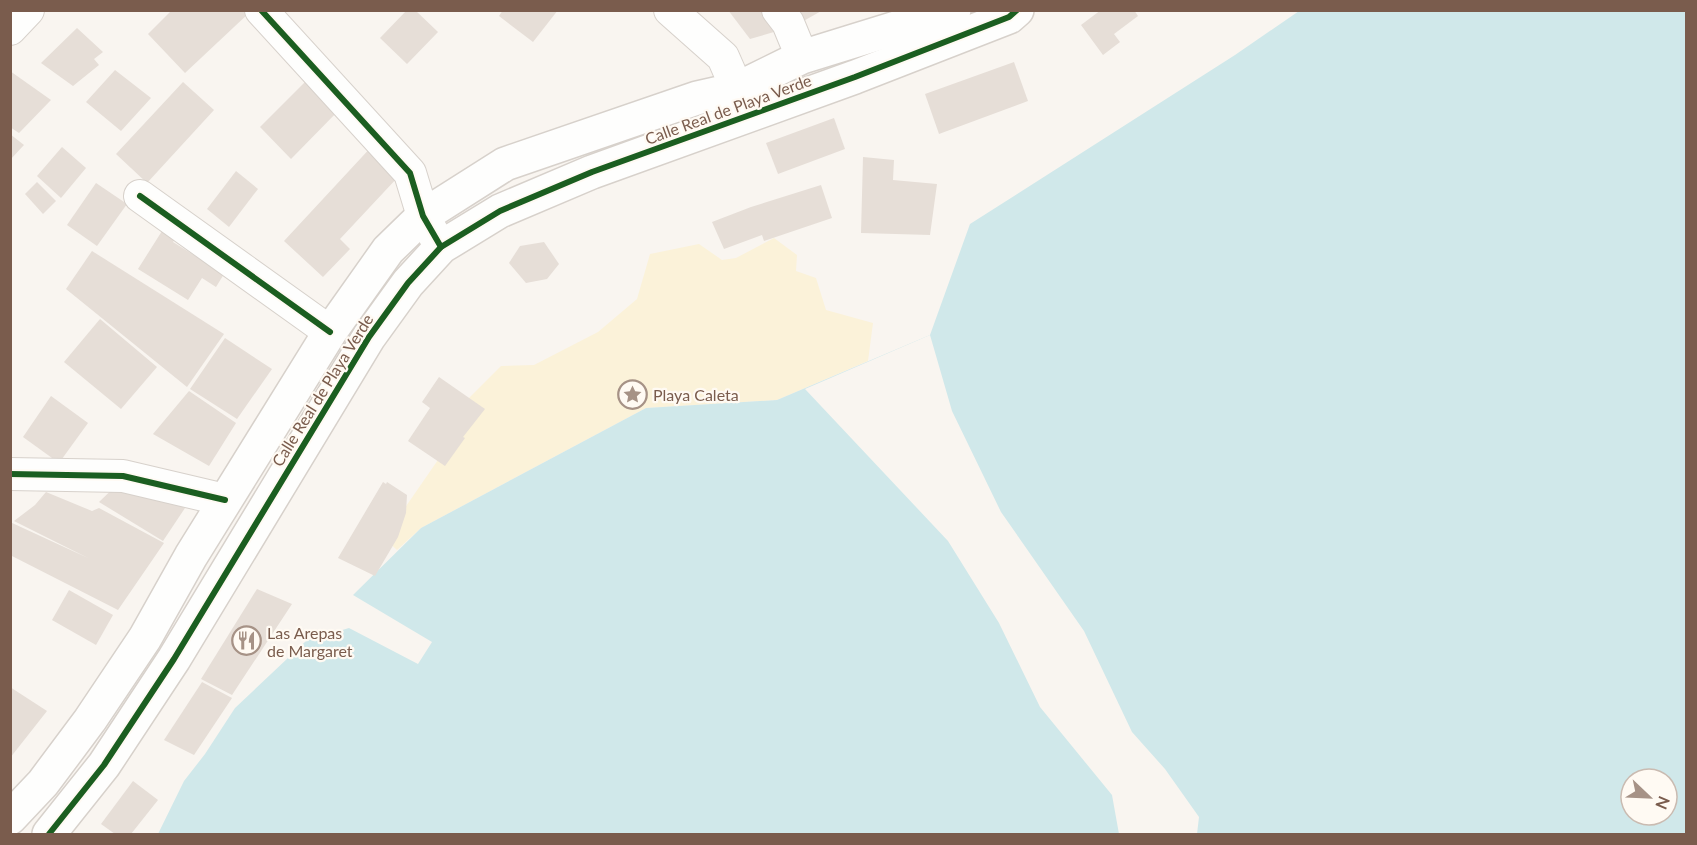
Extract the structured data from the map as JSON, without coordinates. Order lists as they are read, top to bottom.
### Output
{
  "streets": {
    "street": ["Calle Real de Playa Verde"]
  },
  "places": {
    "place": ["Playa Caleta"],
    "restaurant": ["Las Arepas de Margaret"]
  },
  "north": "bottom right"
}
